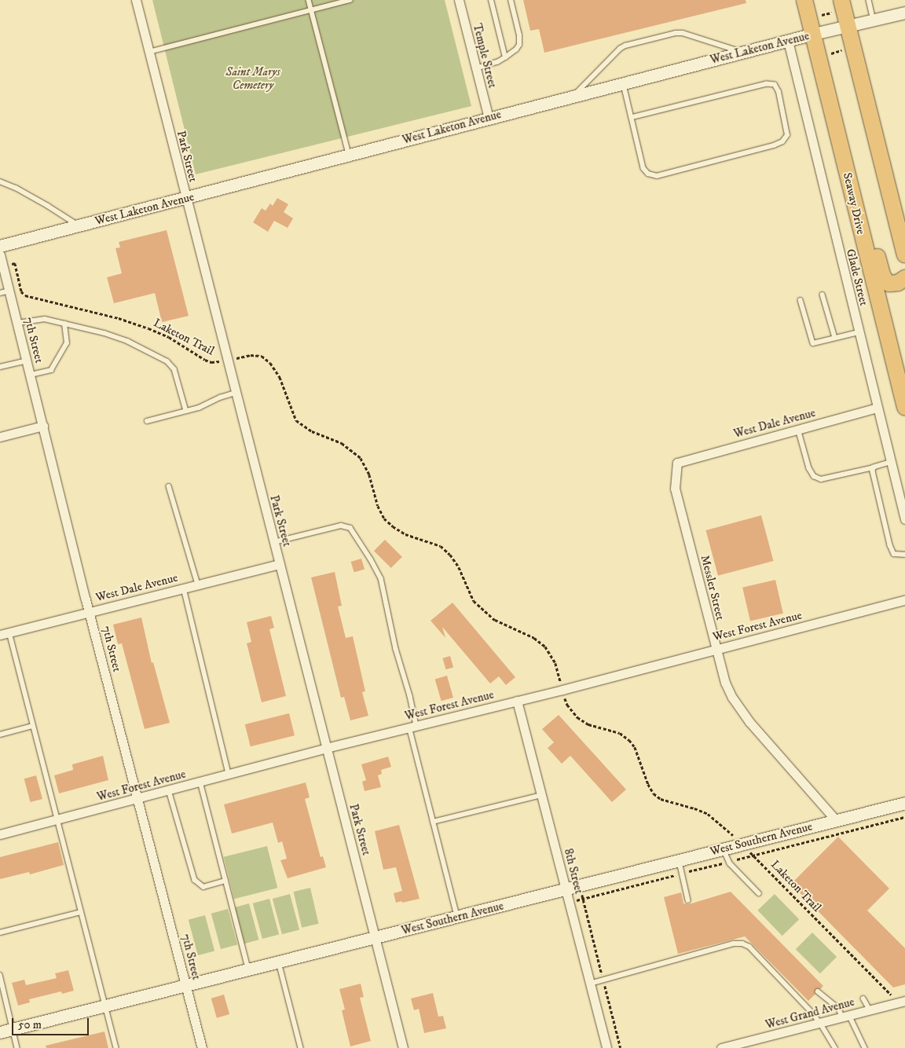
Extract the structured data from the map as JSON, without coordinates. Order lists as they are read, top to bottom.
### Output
{
  "streets": {
    "highway": ["Seaway Drive"],
    "main road": ["West Laketon Avenue", "West Southern Avenue"],
    "street": [
      "Temple Street",
      "Park Street",
      "Glade Street",
      "7th Street",
      "West Dale Avenue",
      "Messler Street",
      "West Forest Avenue",
      "8th Street",
      "West Grand Avenue"
    ],
    "path": ["Laketon Trail"]
  },
  "crossings": [
    ["West Laketon Avenue", "Temple Street"],
    ["West Laketon Avenue", "Park Street"],
    ["West Laketon Avenue", "Seaway Drive"],
    ["West Laketon Avenue", "Glade Street"],
    ["Park Street", "Laketon Trail"],
    ["Park Street", "West Dale Avenue"],
    ["Park Street", "West Forest Avenue"],
    ["Park Street", "West Southern Avenue"],
    ["Glade Street", "West Dale Avenue"],
    ["Laketon Trail", "7th Street"],
    ["Laketon Trail", "West Forest Avenue"],
    ["Laketon Trail", "West Southern Avenue"],
    ["Laketon Trail", "West Grand Avenue"],
    ["7th Street", "West Dale Avenue"],
    ["7th Street", "West Forest Avenue"],
    ["7th Street", "West Southern Avenue"],
    ["West Dale Avenue", "Messler Street"],
    ["Messler Street", "West Forest Avenue"],
    ["Messler Street", "West Southern Avenue"],
    ["West Forest Avenue", "8th Street"],
    ["West Southern Avenue", "8th Street"]
  ],
  "parks": ["Saint Marys Cemetery"],
  "scale_bar": "50 m"
}
